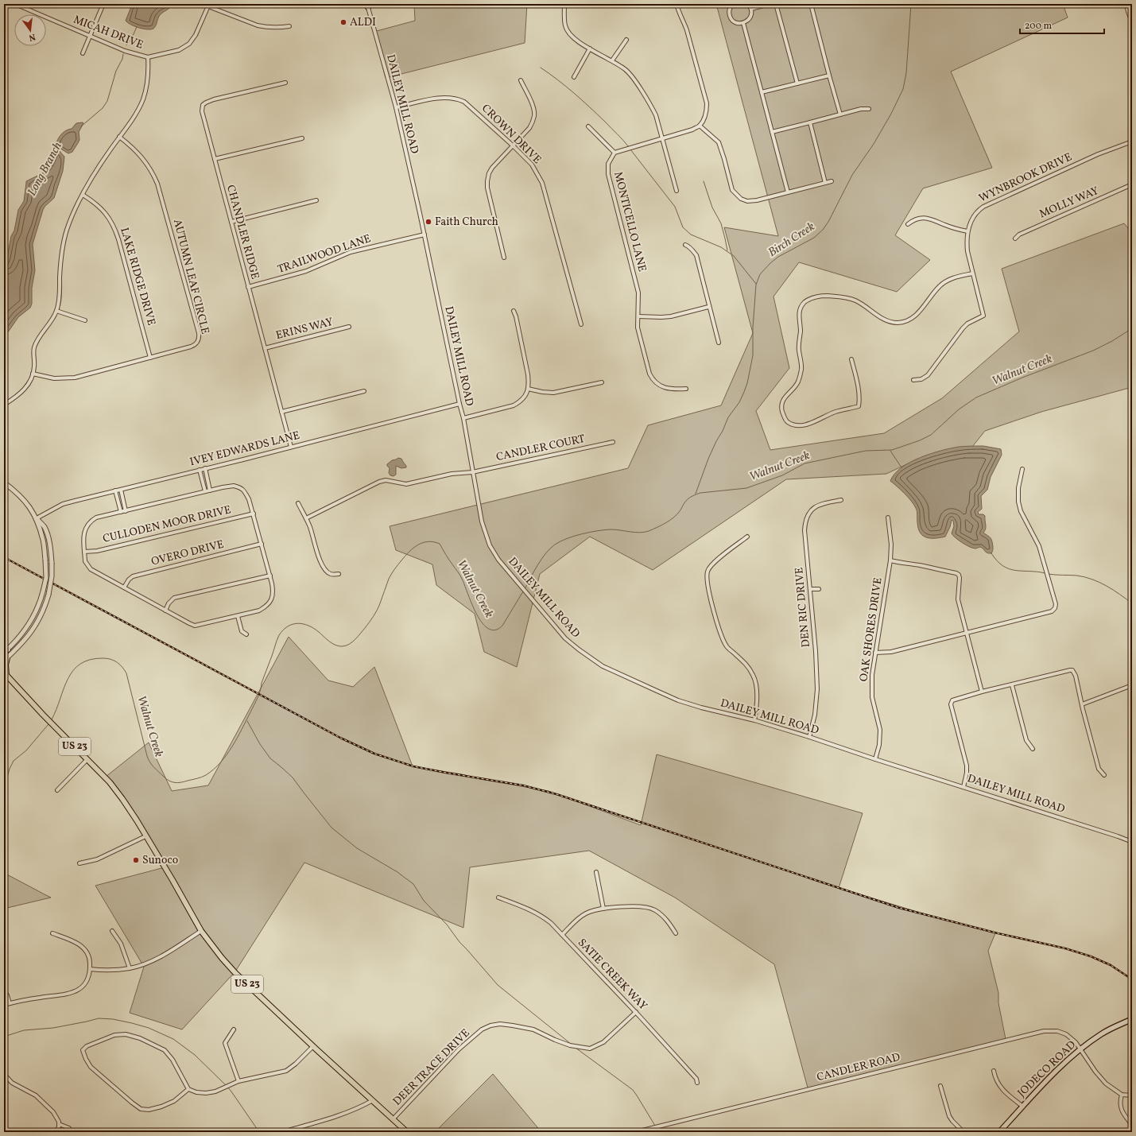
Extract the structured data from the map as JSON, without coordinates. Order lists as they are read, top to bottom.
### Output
{
  "streets": {
    "main road": ["US 23", "JODECO ROAD"],
    "street": [
      "MICAH DRIVE",
      "DAILEY MILL ROAD",
      "CROWN DRIVE",
      "WYNBROOK DRIVE",
      "MOLLY WAY",
      "MONTICELLO LANE",
      "CHANDLER RIDGE",
      "TRAILWOOD LANE",
      "LAKE RIDGE DRIVE",
      "AUTUMN LEAF CIRCLE",
      "ERINS WAY",
      "CANDLER COURT",
      "IVEY EDWARDS LANE",
      "CULLODEN MOOR DRIVE",
      "OVERO DRIVE",
      "DEN RIC DRIVE",
      "OAK SHORES DRIVE",
      "SATIE CREEK WAY",
      "DEER TRACE DRIVE",
      "CANDLER ROAD"
    ]
  },
  "crossings": [
    ["DAILEY MILL ROAD", "CROWN DRIVE"],
    ["DAILEY MILL ROAD", "TRAILWOOD LANE"],
    ["DAILEY MILL ROAD", "CANDLER COURT"],
    ["DAILEY MILL ROAD", "IVEY EDWARDS LANE"],
    ["DAILEY MILL ROAD", "DEN RIC DRIVE"],
    ["DAILEY MILL ROAD", "OAK SHORES DRIVE"],
    ["CHANDLER RIDGE", "TRAILWOOD LANE"],
    ["CHANDLER RIDGE", "ERINS WAY"],
    ["CHANDLER RIDGE", "IVEY EDWARDS LANE"],
    ["LAKE RIDGE DRIVE", "AUTUMN LEAF CIRCLE"],
    ["US 23", "DEER TRACE DRIVE"],
    ["SATIE CREEK WAY", "DEER TRACE DRIVE"],
    ["CANDLER ROAD", "JODECO ROAD"]
  ],
  "water": ["Long Branch", "Birch Creek", "Walnut Creek"],
  "places": ["ALDI", "Faith Church", "Sunoco"],
  "scale_bar": "200 m",
  "north": "bottom"
}
